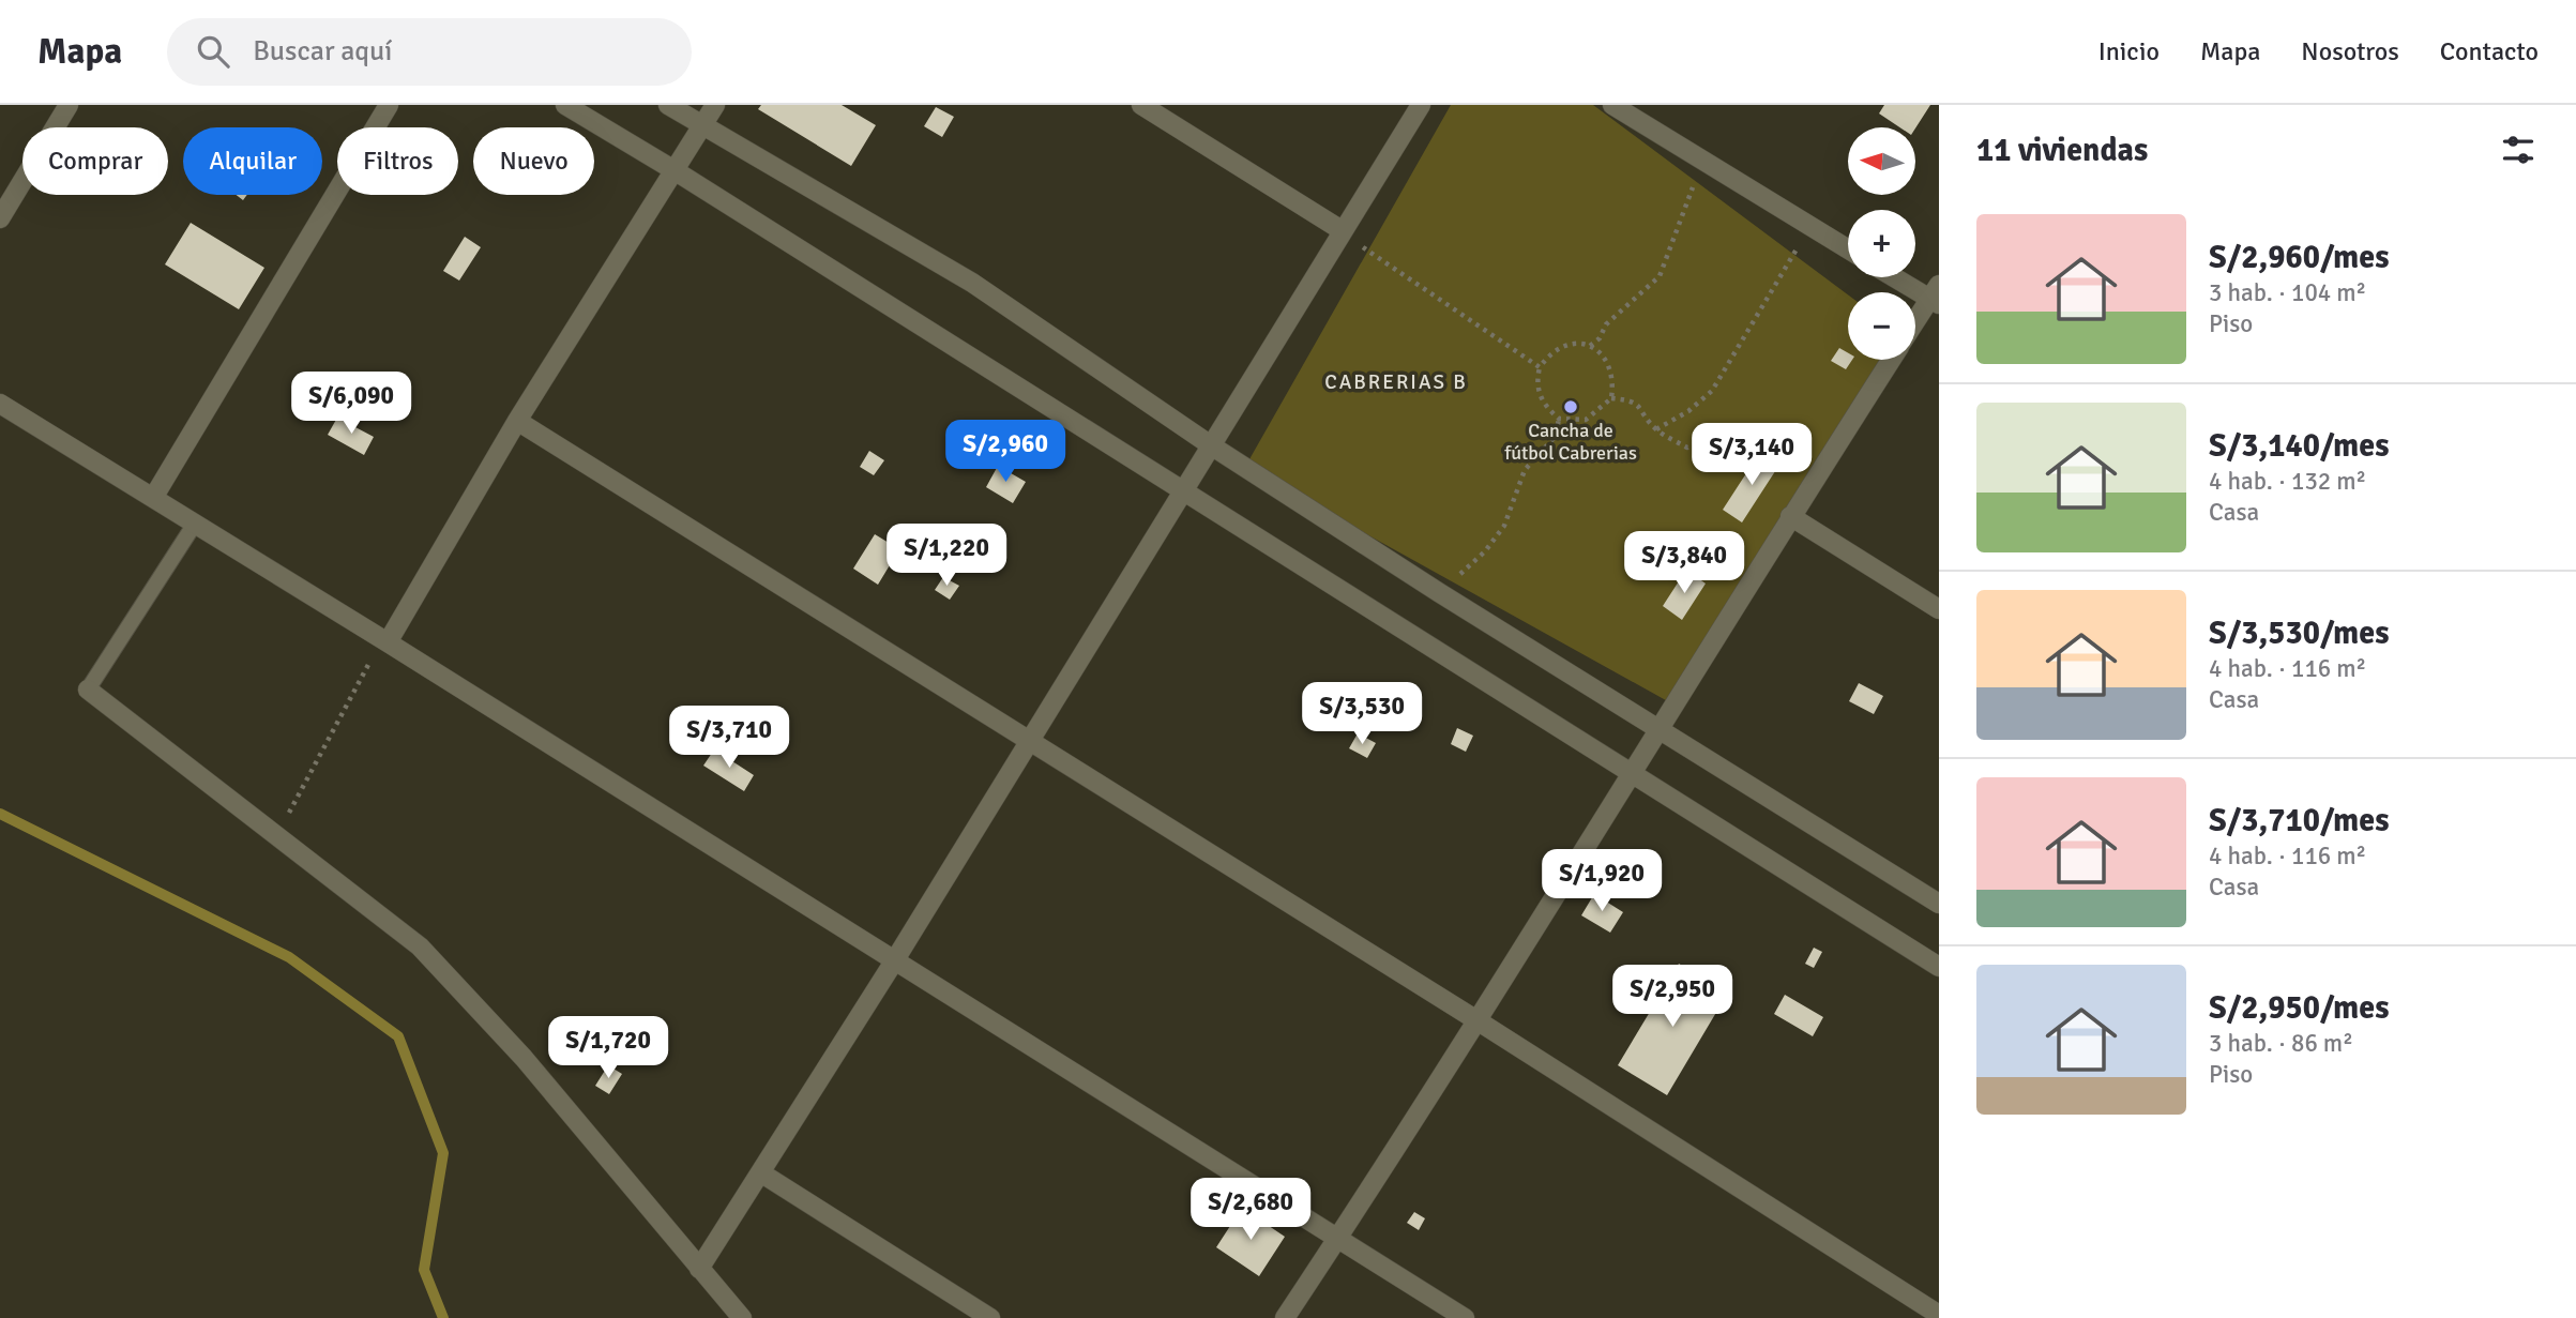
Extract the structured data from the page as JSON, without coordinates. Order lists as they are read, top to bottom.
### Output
{
  "districts": ["CABRERIAS B"],
  "places": ["Cancha de fútbol Cabrerias"],
  "north": "left",
  "page": {
    "header": "Mapa",
    "search": "Buscar aquí",
    "nav": [
      "Inicio",
      "Mapa",
      "Nosotros",
      "Contacto"
    ],
    "heading": "11 viviendas",
    "map_buttons": ["+", "−"],
    "chip": [
      "Comprar",
      "Alquilar",
      "Filtros",
      "Nuevo"
    ],
    "list": [
      {
        "name": "S/2,960/mes",
        "note": "3 hab. · 104 m² · Piso"
      },
      {
        "name": "S/3,140/mes",
        "note": "4 hab. · 132 m² · Casa"
      },
      {
        "name": "S/3,530/mes",
        "note": "4 hab. · 116 m² · Casa"
      },
      {
        "name": "S/3,710/mes",
        "note": "4 hab. · 116 m² · Casa"
      },
      {
        "name": "S/2,950/mes",
        "note": "3 hab. · 86 m² · Piso"
      }
    ],
    "price": [
      "S/6,090",
      "S/2,960",
      "S/3,140",
      "S/1,220",
      "S/3,840",
      "S/3,530",
      "S/3,710",
      "S/1,920",
      "S/2,950",
      "S/1,720",
      "S/2,680"
    ]
  }
}
